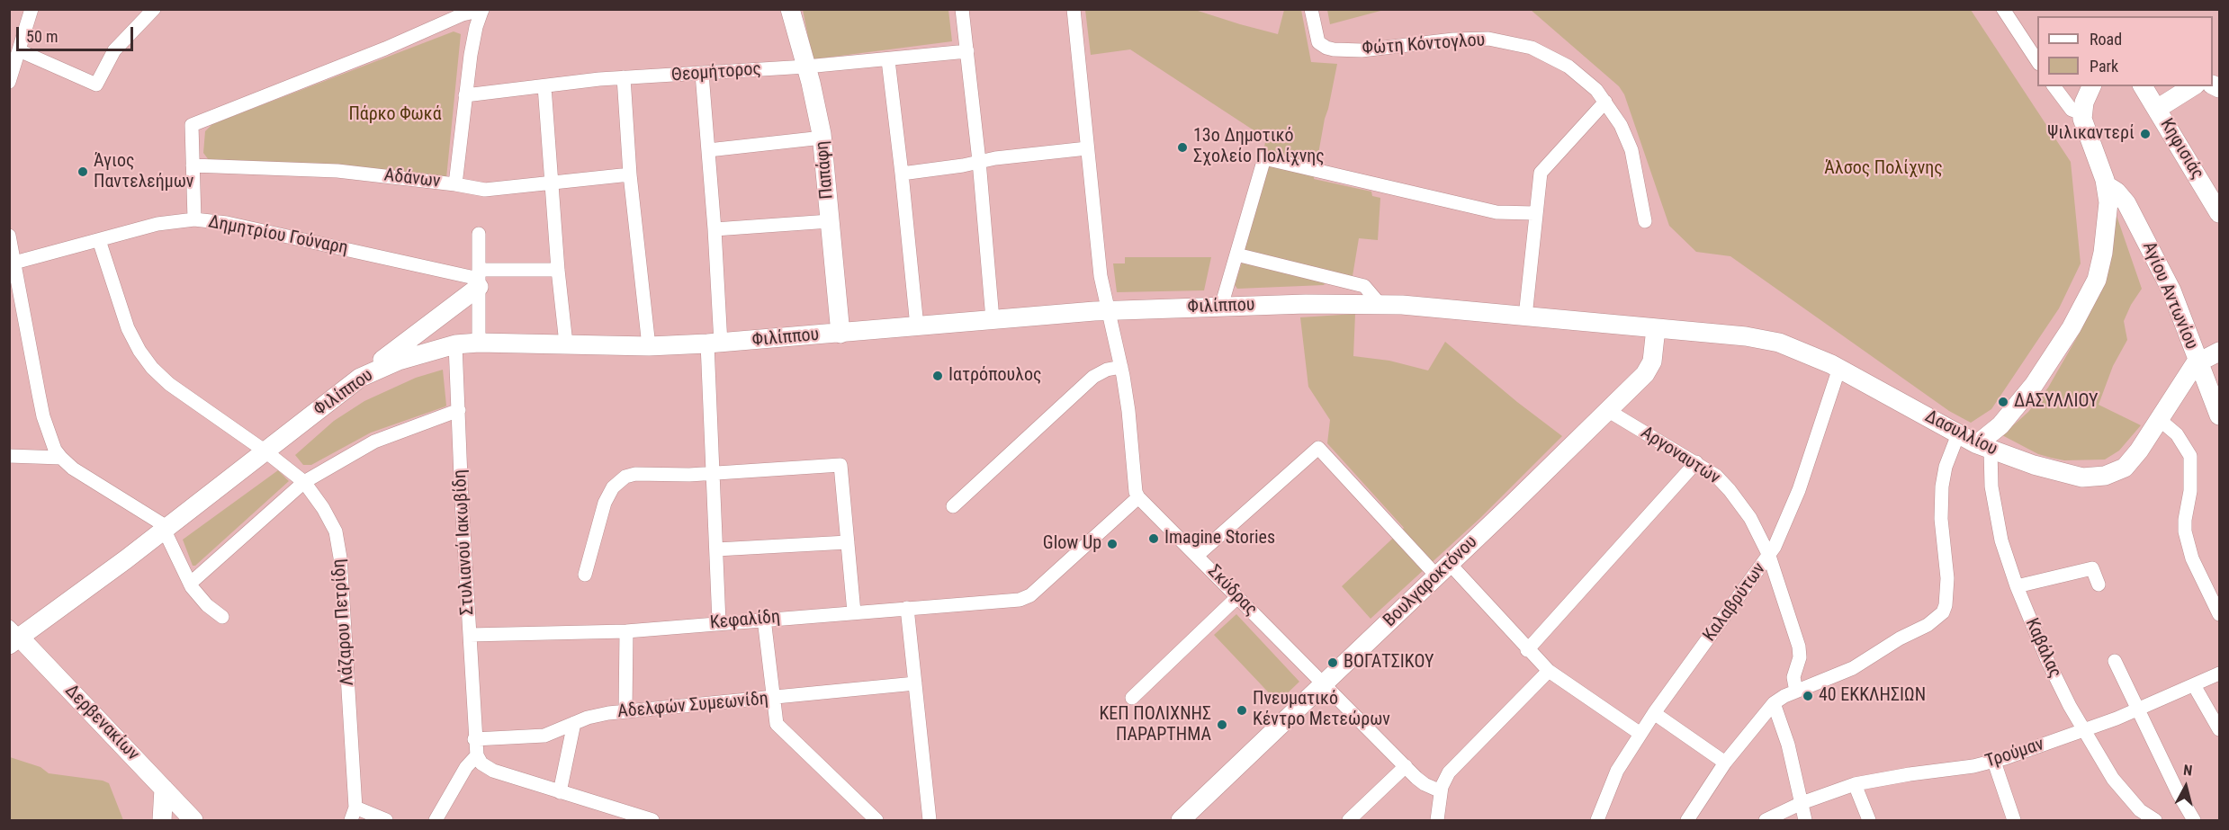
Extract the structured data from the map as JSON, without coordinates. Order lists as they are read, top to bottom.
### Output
{
  "streets": {
    "street": [
      "Φώτη Κόντογλου",
      "Θεομήτορος",
      "Κηφισιάς",
      "Παπάφη",
      "Αδάνων",
      "Δημητρίου Γούναρη",
      "Αγίου Αντωνίου",
      "Φιλίππου",
      "Δασυλλίου",
      "Αργοναυτών",
      "Στυλιανού Ιακωβίδη",
      "Βουλγαροκτόνου",
      "Σκύδρας",
      "Καλαβρύτων",
      "Κεφαλίδη",
      "Λάζαρου Πετρίδη",
      "Καβάλας",
      "Αδελφών Συμεωνίδη",
      "Δερβενακίων",
      "Τρούμαν"
    ]
  },
  "crossings": [
    ["Θεομήτορος", "Παπάφη"],
    ["Παπάφη", "Φιλίππου"],
    ["Δημητρίου Γούναρη", "Λάζαρου Πετρίδη"],
    ["Αγίου Αντωνίου", "Δασυλλίου"],
    ["Φιλίππου", "Δασυλλίου"],
    ["Φιλίππου", "Στυλιανού Ιακωβίδη"],
    ["Φιλίππου", "Βουλγαροκτόνου"],
    ["Φιλίππου", "Λάζαρου Πετρίδη"],
    ["Φιλίππου", "Δερβενακίων"],
    ["Δασυλλίου", "Βουλγαροκτόνου"],
    ["Δασυλλίου", "Καλαβρύτων"],
    ["Δασυλλίου", "Καβάλας"],
    ["Αργοναυτών", "Βουλγαροκτόνου"],
    ["Αργοναυτών", "Καλαβρύτων"],
    ["Στυλιανού Ιακωβίδη", "Κεφαλίδη"],
    ["Στυλιανού Ιακωβίδη", "Αδελφών Συμεωνίδη"],
    ["Βουλγαροκτόνου", "Σκύδρας"],
    ["Σκύδρας", "Κεφαλίδη"],
    ["Καβάλας", "Τρούμαν"]
  ],
  "parks": ["Πάρκο Φωκά", "Άλσος Πολίχνης"],
  "places": [
    "Ψιλικαντερί",
    "13ο Δημοτικό Σχολείο Πολίχνης",
    "Άγιος Παντελεήμων",
    "Ιατρόπουλος",
    "ΔΑΣΥΛΛΙΟΥ",
    "Imagine Stories",
    "Glow Up",
    "ΒΟΓΑΤΣΙΚΟΥ",
    "40 ΕΚΚΛΗΣΙΩΝ",
    "Πνευματικό Κέντρο Μετεώρων",
    "ΚΕΠ ΠΟΛΙΧΝΗΣ ΠΑΡΑΡΤΗΜΑ"
  ],
  "legend": ["Road", "Park"],
  "scale_bar": "50 m",
  "north": "top"
}
